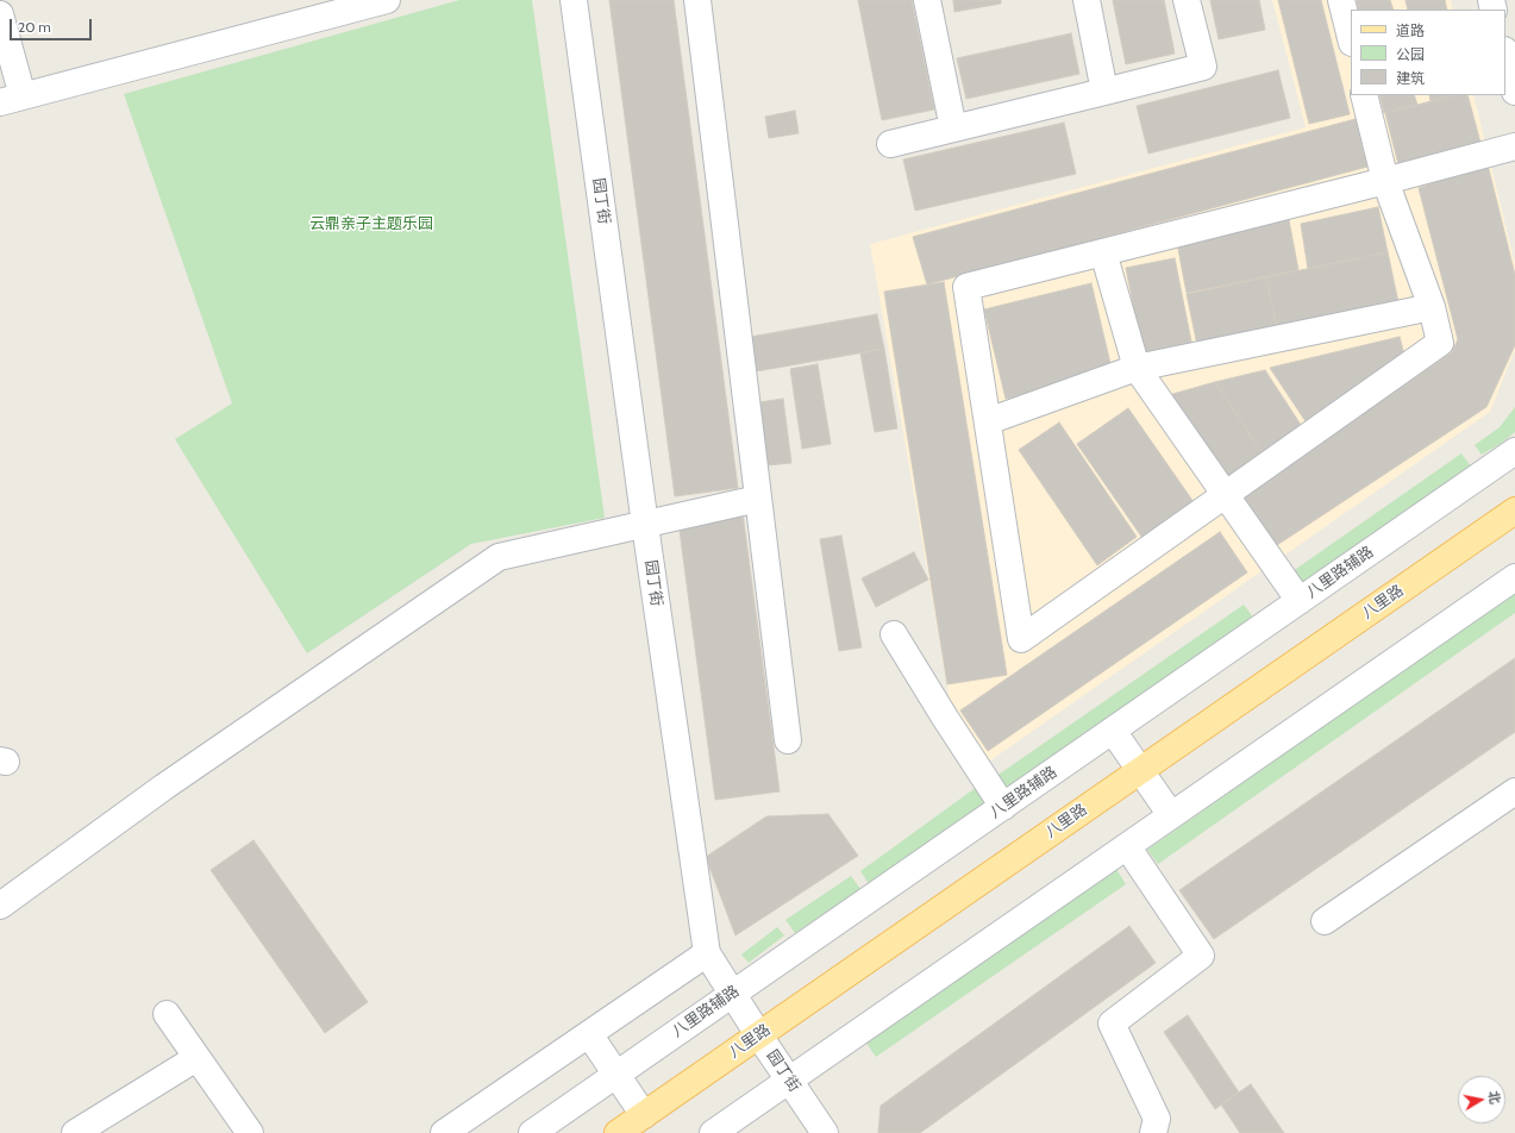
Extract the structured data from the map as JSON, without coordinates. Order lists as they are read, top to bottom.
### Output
{
  "streets": {
    "main road": ["八里路"],
    "street": ["园丁街", "八里路辅路"]
  },
  "crossings": [
    ["园丁街", "八里路辅路"],
    ["园丁街", "八里路"]
  ],
  "parks": ["云鼎亲子主题乐园"],
  "legend": ["道路", "公园", "建筑"],
  "scale_bar": "20 m",
  "north": "right"
}
